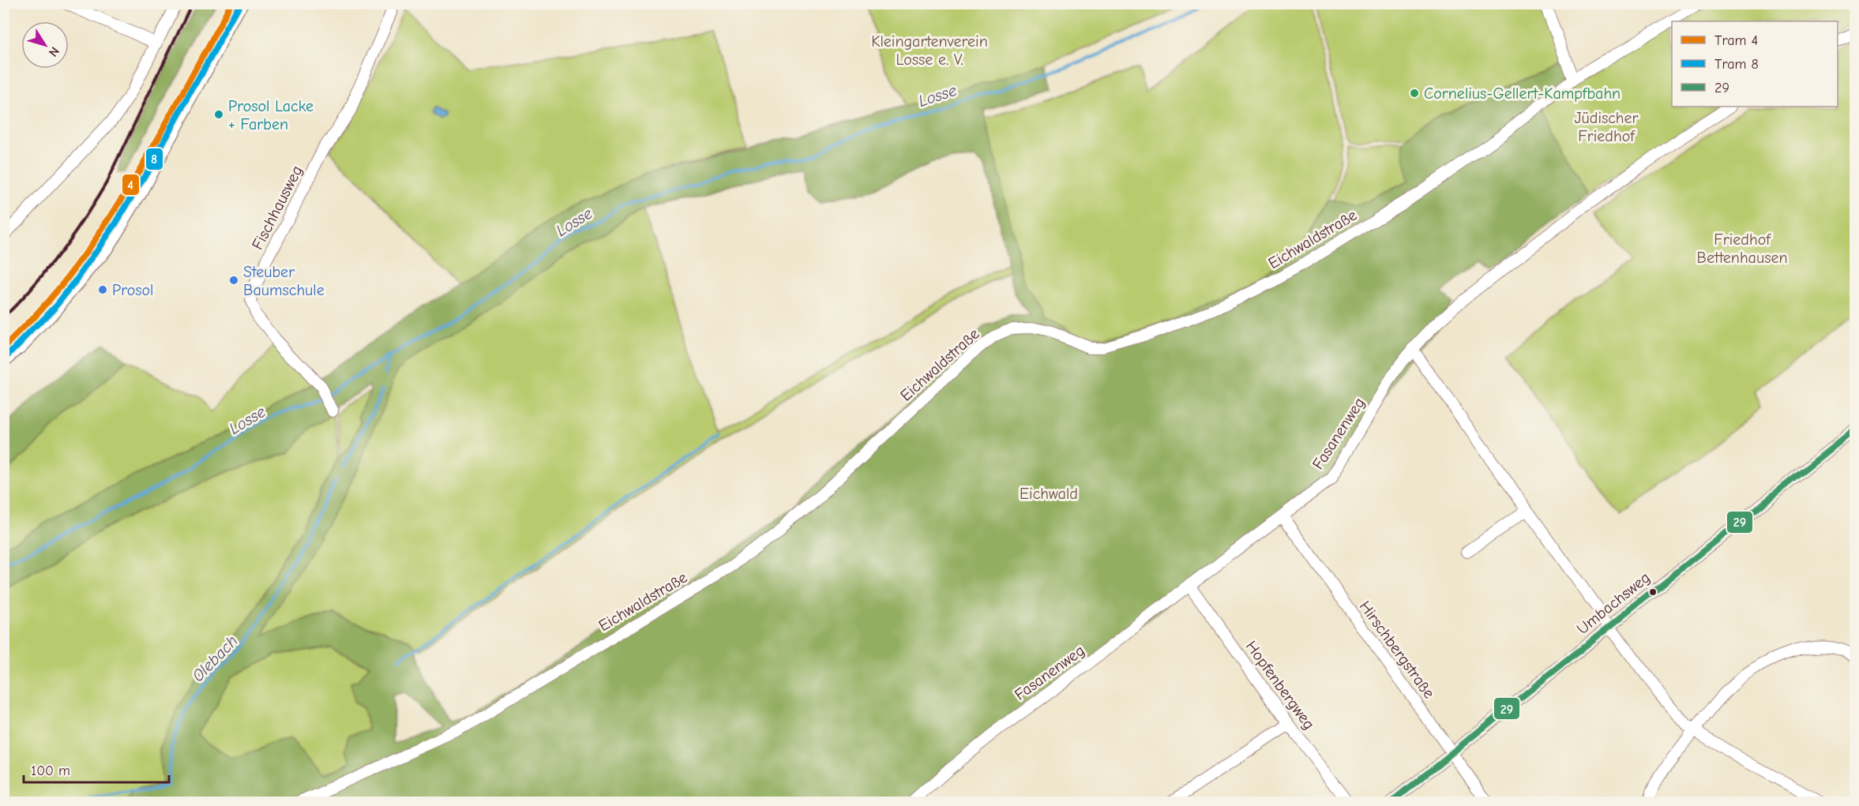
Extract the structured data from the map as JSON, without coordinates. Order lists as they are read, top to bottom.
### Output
{
  "streets": {
    "street": [
      "Fischhausweg",
      "Eichwaldstraße",
      "Fasanenweg",
      "Umbachsweg",
      "Hirschbergstraße",
      "Hopfenbergweg"
    ]
  },
  "crossings": [
    ["Fasanenweg", "Hirschbergstraße"],
    ["Fasanenweg", "Hopfenbergweg"],
    ["Umbachsweg", "Hirschbergstraße"]
  ],
  "water": ["Losse", "Olebach"],
  "parks": [
    "Kleingartenverein Losse e. V.",
    "Jüdischer Friedhof",
    "Friedhof Bettenhausen",
    "Eichwald"
  ],
  "places": [
    "Cornelius-Gellert-Kampfbahn",
    "Prosol Lacke + Farben",
    "Steuber Baumschule",
    "Prosol"
  ],
  "lines": ["tram line 4", "tram line 8", "transit line 29"],
  "legend": ["Tram 4", "Tram 8", "29"],
  "scale_bar": "100 m",
  "north": "bottom right"
}
